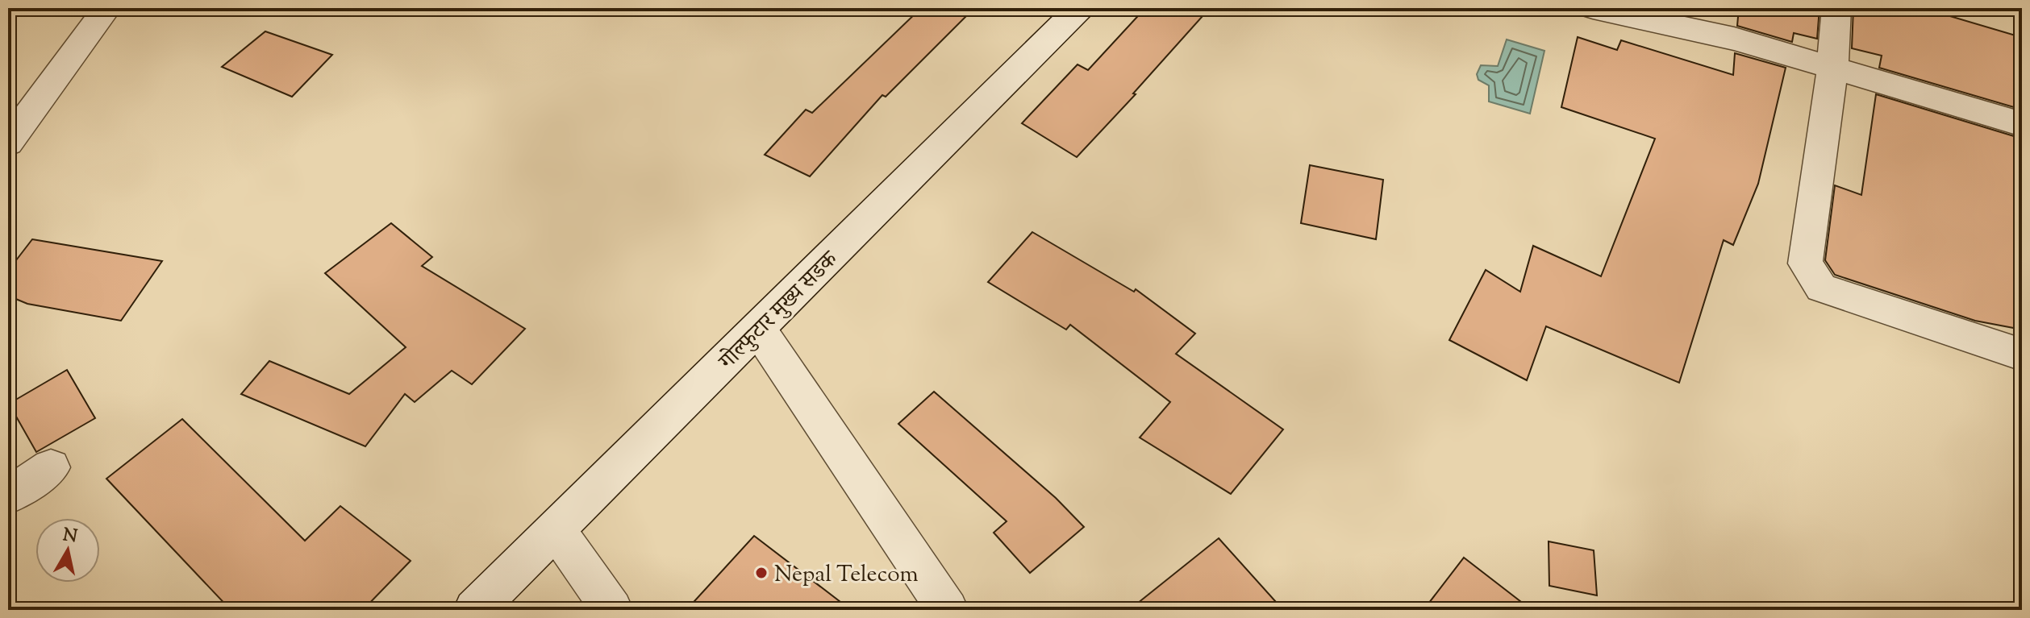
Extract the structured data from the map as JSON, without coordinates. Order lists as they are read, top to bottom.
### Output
{
  "streets": {
    "street": ["गोल्फुटार मुख्य सडक"]
  },
  "places": ["Nepal Telecom"],
  "north": "top"
}
